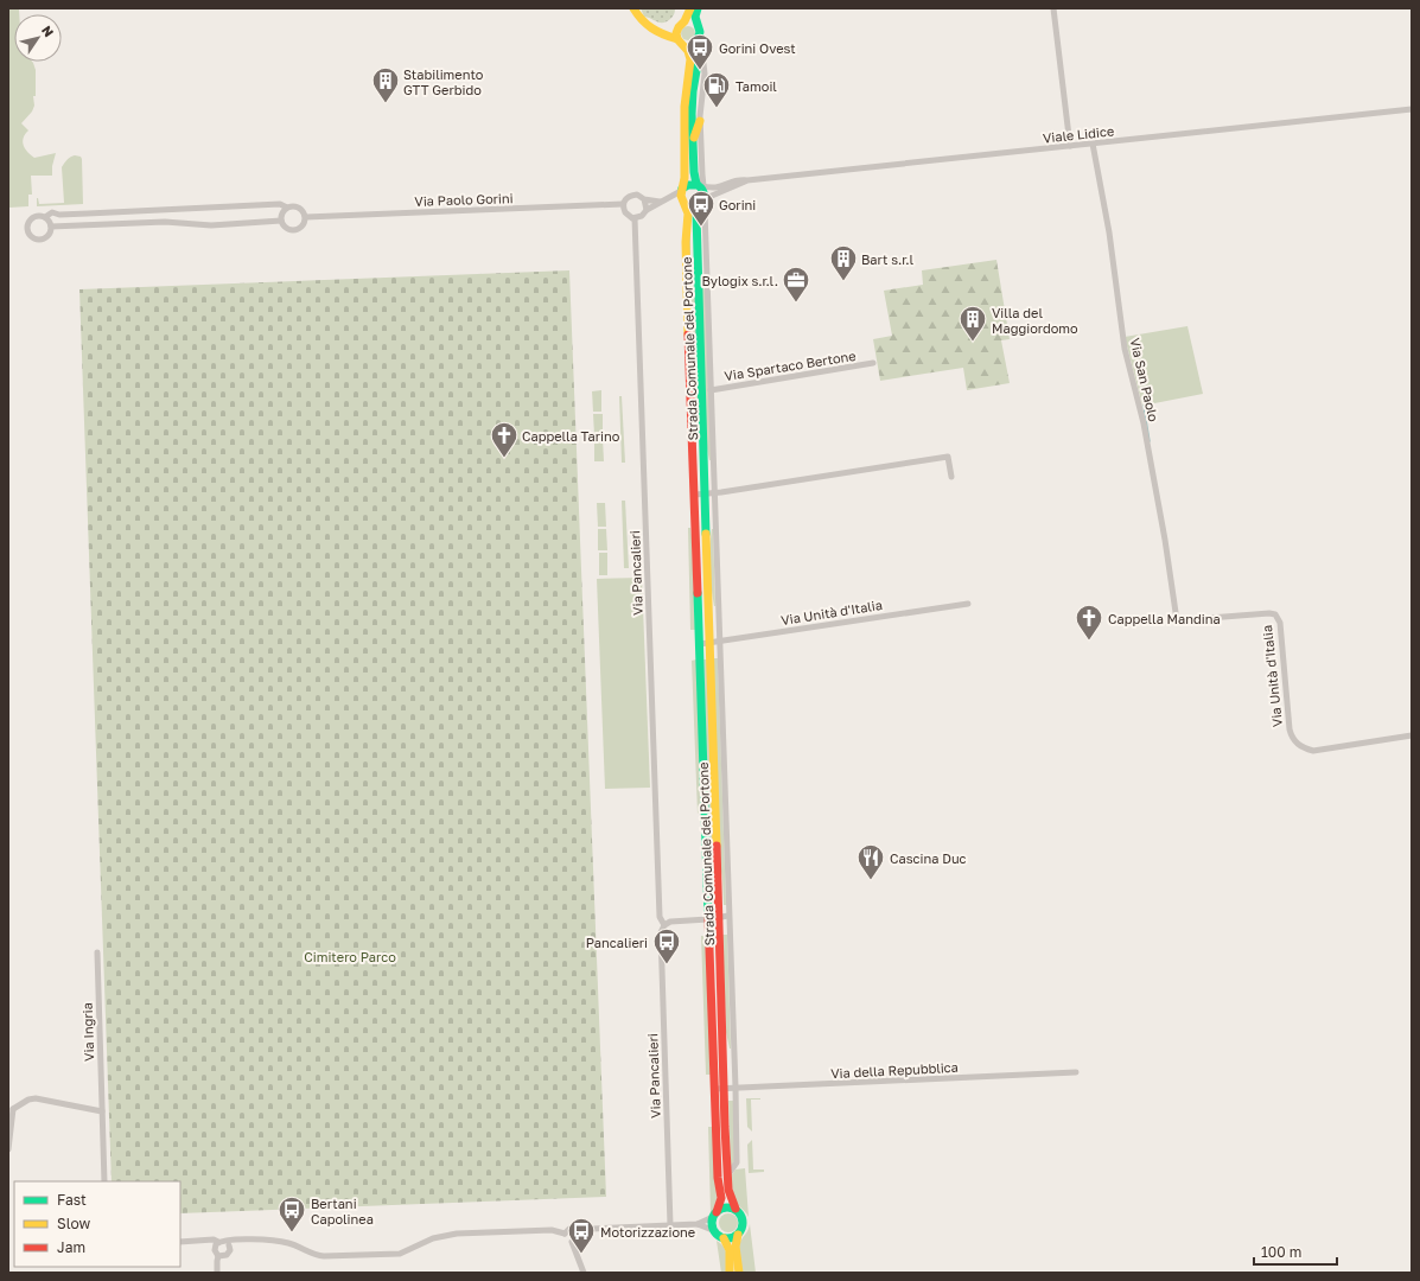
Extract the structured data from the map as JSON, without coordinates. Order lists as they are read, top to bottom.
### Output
{
  "streets": {
    "street": [
      "Viale Lidice",
      "Via Paolo Gorini",
      "Strada Comunale del Portone",
      "Via Spartaco Bertone",
      "Via San Paolo",
      "Via Pancalieri",
      "Via Unità d'Italia",
      "Via Ingria",
      "Via della Repubblica"
    ]
  },
  "crossings": [
    ["Viale Lidice", "Via Paolo Gorini"],
    ["Viale Lidice", "Strada Comunale del Portone"],
    ["Viale Lidice", "Via San Paolo"],
    ["Via Paolo Gorini", "Strada Comunale del Portone"],
    ["Via Paolo Gorini", "Via Pancalieri"],
    ["Strada Comunale del Portone", "Via Spartaco Bertone"],
    ["Strada Comunale del Portone", "Via Unità d'Italia"],
    ["Strada Comunale del Portone", "Via della Repubblica"],
    ["Via San Paolo", "Via Unità d'Italia"]
  ],
  "parks": ["Cimitero Parco"],
  "places": {
    "bus stop": [
      "Gorini Ovest",
      "Gorini",
      "Pancalieri",
      "Bertani Capolinea",
      "Motorizzazione"
    ],
    "building": ["Stabilimento GTT Gerbido", "Bart s.r.l", "Villa del Maggiordomo"],
    "fuel station": ["Tamoil"],
    "office": ["Bylogix s.r.l."],
    "church": ["Cappella Tarino", "Cappella Mandina"],
    "restaurant": ["Cascina Duc"]
  },
  "legend": ["Fast", "Slow", "Jam"],
  "scale_bar": "100 m",
  "north": "top right"
}
